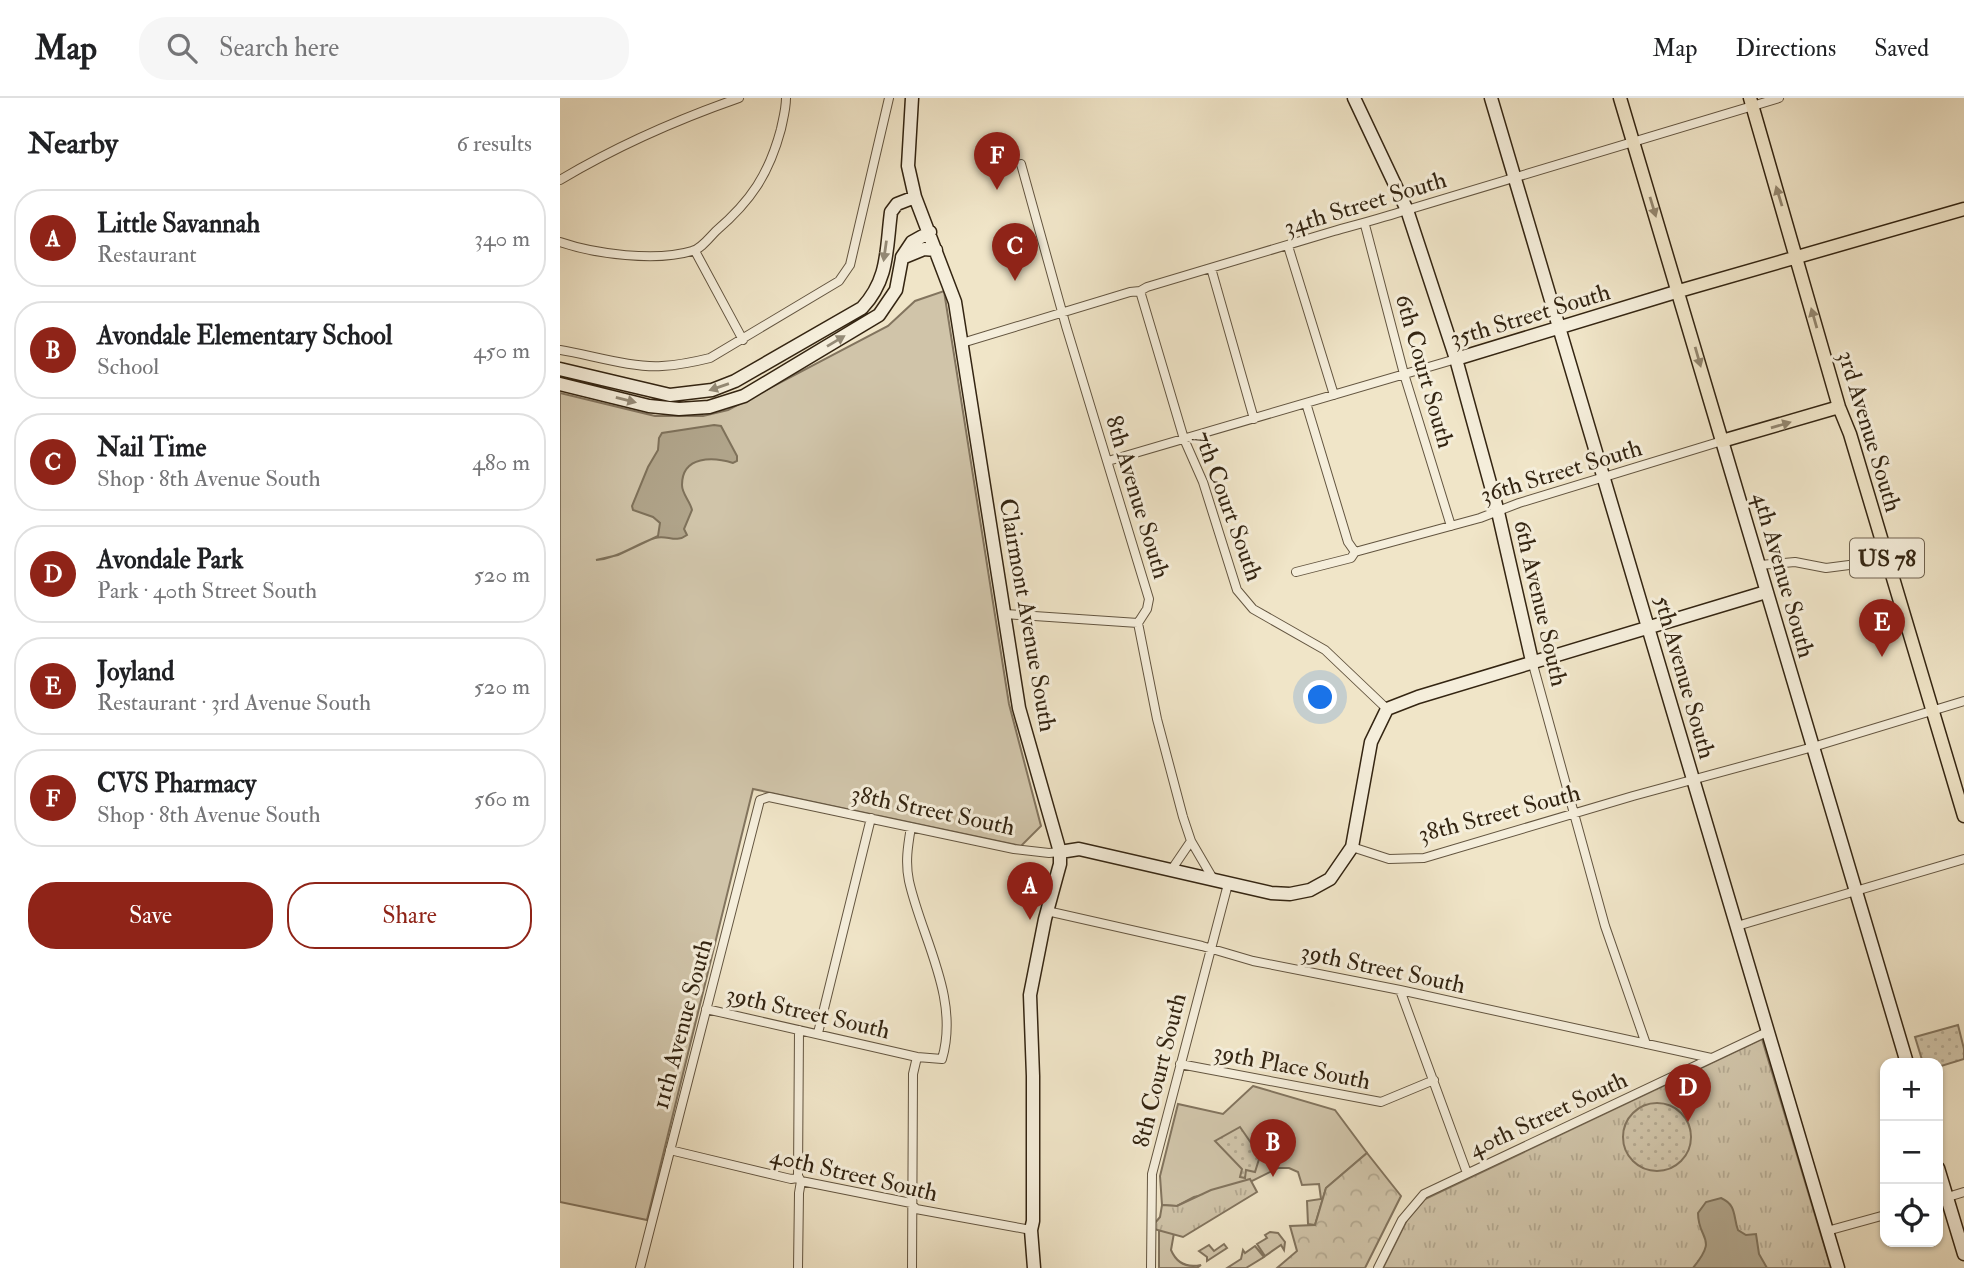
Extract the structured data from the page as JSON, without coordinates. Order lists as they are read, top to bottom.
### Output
{
  "streets": {
    "main road": [
      "35th Street South",
      "3rd Avenue South",
      "36th Street South",
      "US 78",
      "4th Avenue South"
    ],
    "street": [
      "34th Street South",
      "6th Court South",
      "8th Avenue South",
      "7th Court South",
      "6th Avenue South",
      "Clairmont Avenue South",
      "5th Avenue South",
      "38th Street South",
      "39th Street South",
      "11th Avenue South",
      "39th Place South",
      "8th Court South",
      "40th Street South"
    ]
  },
  "crossings": [
    ["34th Street South", "6th Court South"],
    ["34th Street South", "3rd Avenue South"],
    ["34th Street South", "8th Avenue South"],
    ["34th Street South", "7th Court South"],
    ["34th Street South", "4th Avenue South"],
    ["34th Street South", "6th Avenue South"],
    ["34th Street South", "Clairmont Avenue South"],
    ["34th Street South", "5th Avenue South"],
    ["35th Street South", "6th Court South"],
    ["35th Street South", "3rd Avenue South"],
    ["35th Street South", "8th Avenue South"],
    ["35th Street South", "7th Court South"],
    ["35th Street South", "4th Avenue South"],
    ["35th Street South", "6th Avenue South"],
    ["35th Street South", "5th Avenue South"],
    ["6th Court South", "36th Street South"],
    ["3rd Avenue South", "36th Street South"],
    ["3rd Avenue South", "38th Street South"],
    ["36th Street South", "4th Avenue South"],
    ["36th Street South", "6th Avenue South"],
    ["36th Street South", "5th Avenue South"],
    ["8th Avenue South", "38th Street South"],
    ["4th Avenue South", "38th Street South"],
    ["6th Avenue South", "38th Street South"],
    ["6th Avenue South", "39th Street South"],
    ["Clairmont Avenue South", "38th Street South"],
    ["Clairmont Avenue South", "39th Street South"],
    ["Clairmont Avenue South", "40th Street South"],
    ["5th Avenue South", "38th Street South"],
    ["5th Avenue South", "40th Street South"],
    ["38th Street South", "39th Street South"],
    ["38th Street South", "11th Avenue South"],
    ["38th Street South", "8th Court South"],
    ["39th Street South", "11th Avenue South"],
    ["39th Street South", "8th Court South"],
    ["39th Street South", "40th Street South"],
    ["11th Avenue South", "40th Street South"],
    ["39th Place South", "8th Court South"]
  ],
  "one_way": ["3rd Avenue South"],
  "page": {
    "header": "Map",
    "search": "Search here",
    "nav": ["Map", "Directions", "Saved"],
    "heading": ["Nearby", "6 results"],
    "pins": [
      "F",
      "C",
      "E",
      "A",
      "D",
      "B"
    ],
    "list": [
      {
        "mark": "A",
        "name": "Little Savannah",
        "note": "Restaurant",
        "value": "340 m"
      },
      {
        "mark": "B",
        "name": "Avondale Elementary School",
        "note": "School",
        "value": "450 m"
      },
      {
        "mark": "C",
        "name": "Nail Time",
        "note": "Shop · 8th Avenue South",
        "value": "480 m"
      },
      {
        "mark": "D",
        "name": "Avondale Park",
        "note": "Park · 40th Street South",
        "value": "520 m"
      },
      {
        "mark": "E",
        "name": "Joyland",
        "note": "Restaurant · 3rd Avenue South",
        "value": "520 m"
      },
      {
        "mark": "F",
        "name": "CVS Pharmacy",
        "note": "Shop · 8th Avenue South",
        "value": "560 m"
      }
    ],
    "buttons": ["Save", "Share"],
    "map_buttons": ["+", "−"]
  }
}
